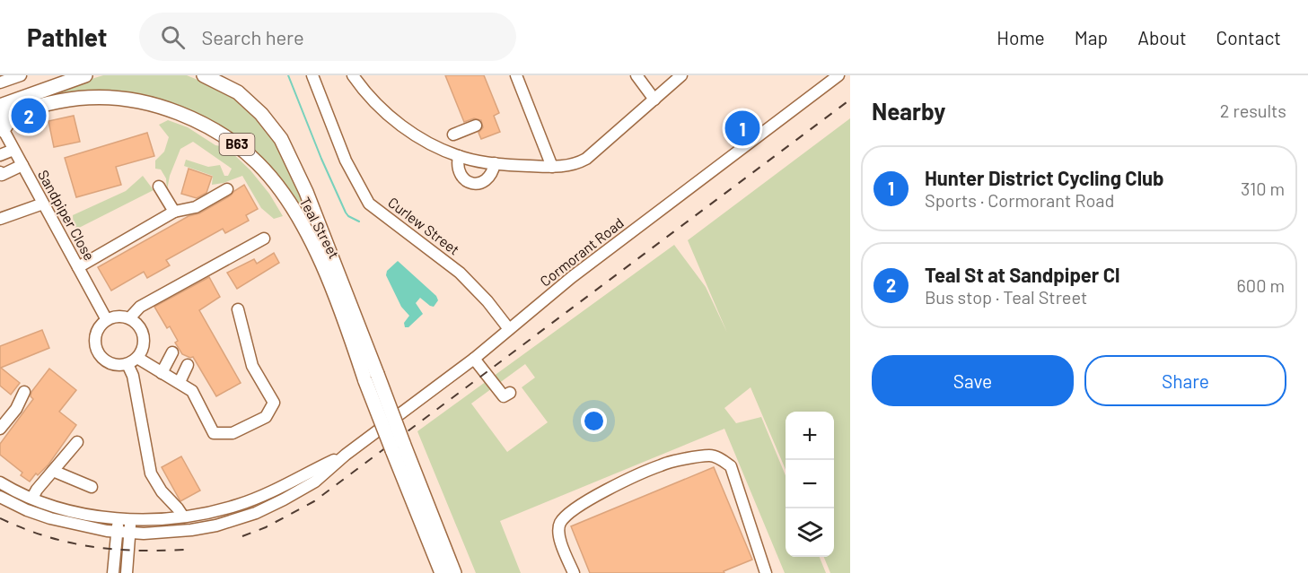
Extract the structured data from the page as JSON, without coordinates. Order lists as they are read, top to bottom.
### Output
{
  "streets": {
    "main road": ["B63", "Teal Street"],
    "street": ["Sandpiper Close", "Curlew Street", "Cormorant Road"]
  },
  "crossings": [
    ["Sandpiper Close", "Teal Street"],
    ["Curlew Street", "Cormorant Road"]
  ],
  "page": {
    "header": "Pathlet",
    "search": "Search here",
    "nav": [
      "Home",
      "Map",
      "About",
      "Contact"
    ],
    "heading": ["Nearby", "2 results"],
    "pins": ["2", "1"],
    "list": [
      {
        "mark": "1",
        "name": "Hunter District Cycling Club",
        "note": "Sports · Cormorant Road",
        "value": "310 m"
      },
      {
        "mark": "2",
        "name": "Teal St at Sandpiper Cl",
        "note": "Bus stop · Teal Street",
        "value": "600 m"
      }
    ],
    "buttons": ["Save", "Share"],
    "map_buttons": ["+", "−"]
  }
}
